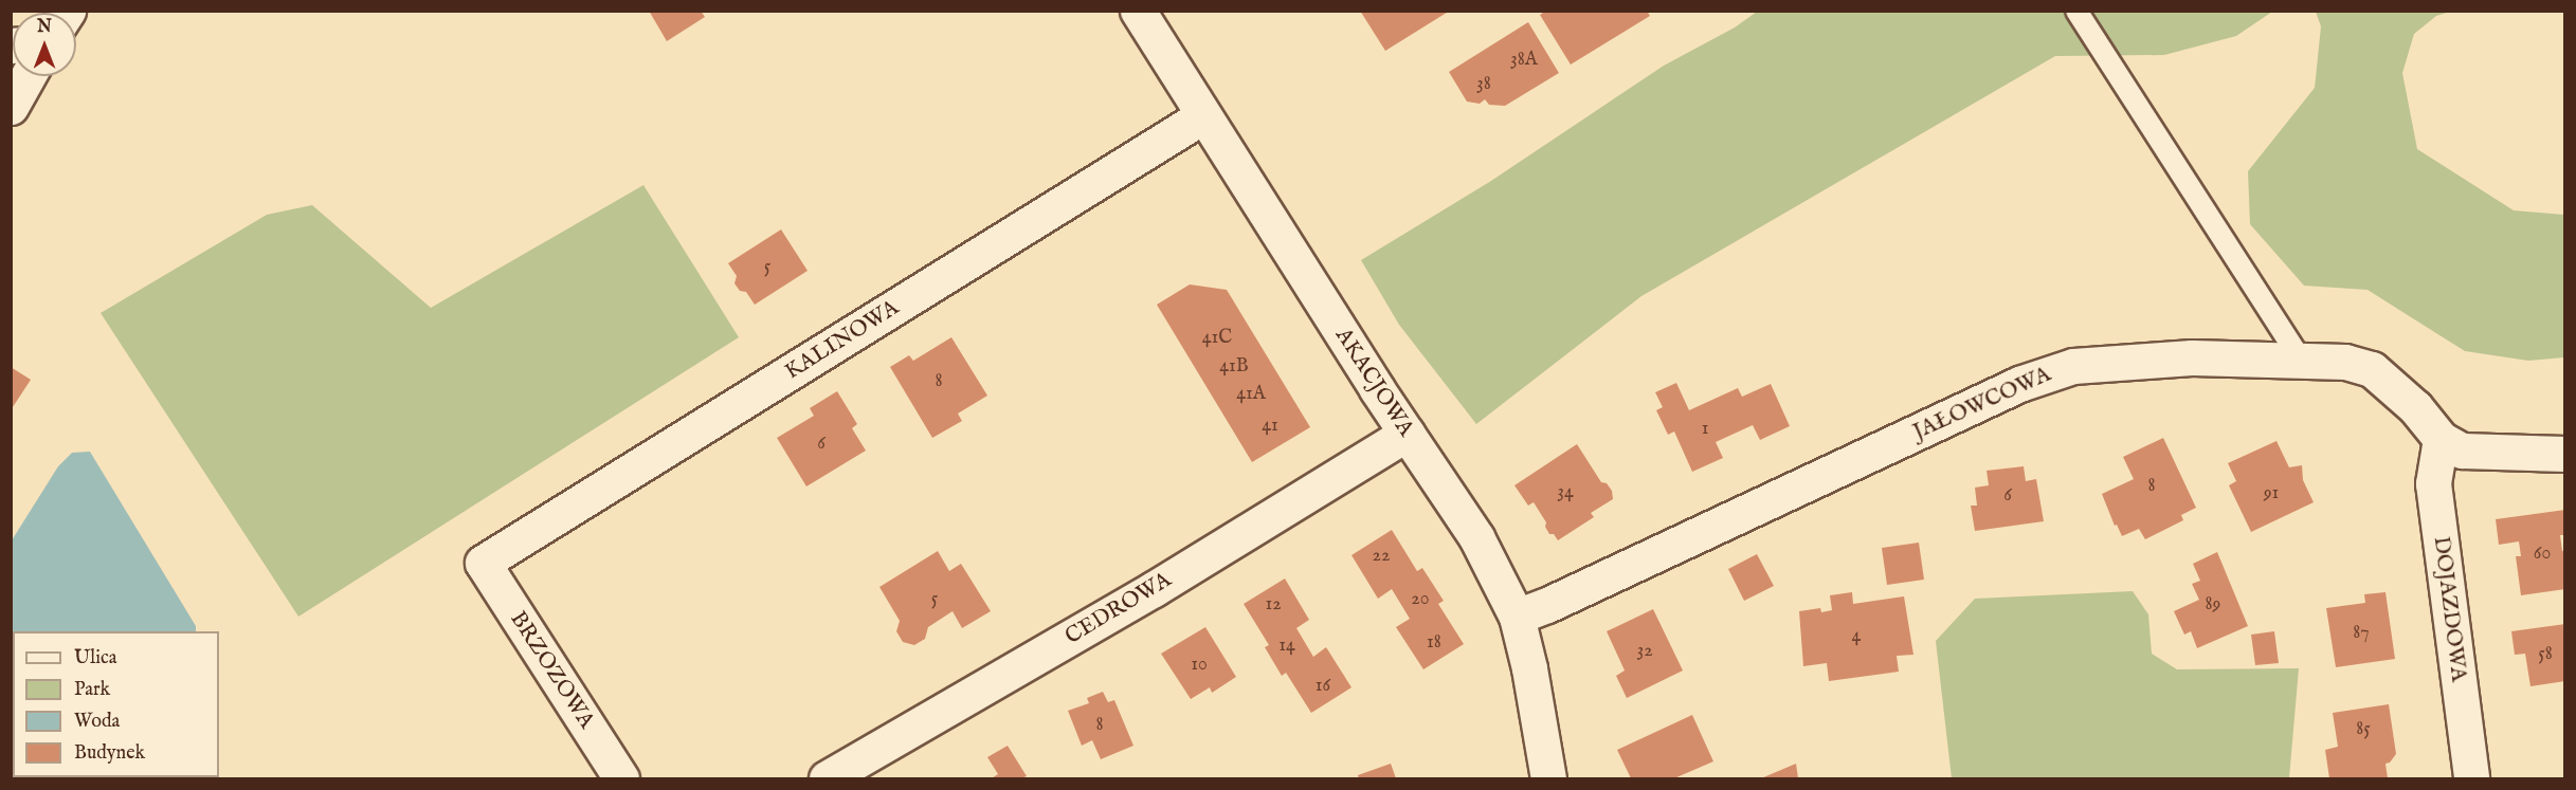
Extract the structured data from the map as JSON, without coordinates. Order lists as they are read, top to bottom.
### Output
{
  "streets": {
    "street": [
      "KALINOWA",
      "AKACJOWA",
      "JAŁOWCOWA",
      "CEDROWA",
      "DOJAZDOWA",
      "BRZOZOWA"
    ]
  },
  "crossings": [
    ["KALINOWA", "AKACJOWA"],
    ["KALINOWA", "BRZOZOWA"],
    ["AKACJOWA", "JAŁOWCOWA"],
    ["AKACJOWA", "CEDROWA"],
    ["JAŁOWCOWA", "DOJAZDOWA"]
  ],
  "house_numbers": [
    "38A",
    "38",
    "5",
    "41C",
    "41B",
    "8",
    "41A",
    "41",
    "1",
    "6",
    "8",
    "34",
    "91",
    "6",
    "60",
    "22",
    "5",
    "20",
    "12",
    "89",
    "87",
    "4",
    "18",
    "14",
    "32",
    "58",
    "10",
    "16",
    "8",
    "85"
  ],
  "legend": [
    "Ulica",
    "Park",
    "Woda",
    "Budynek"
  ],
  "north": "top"
}
